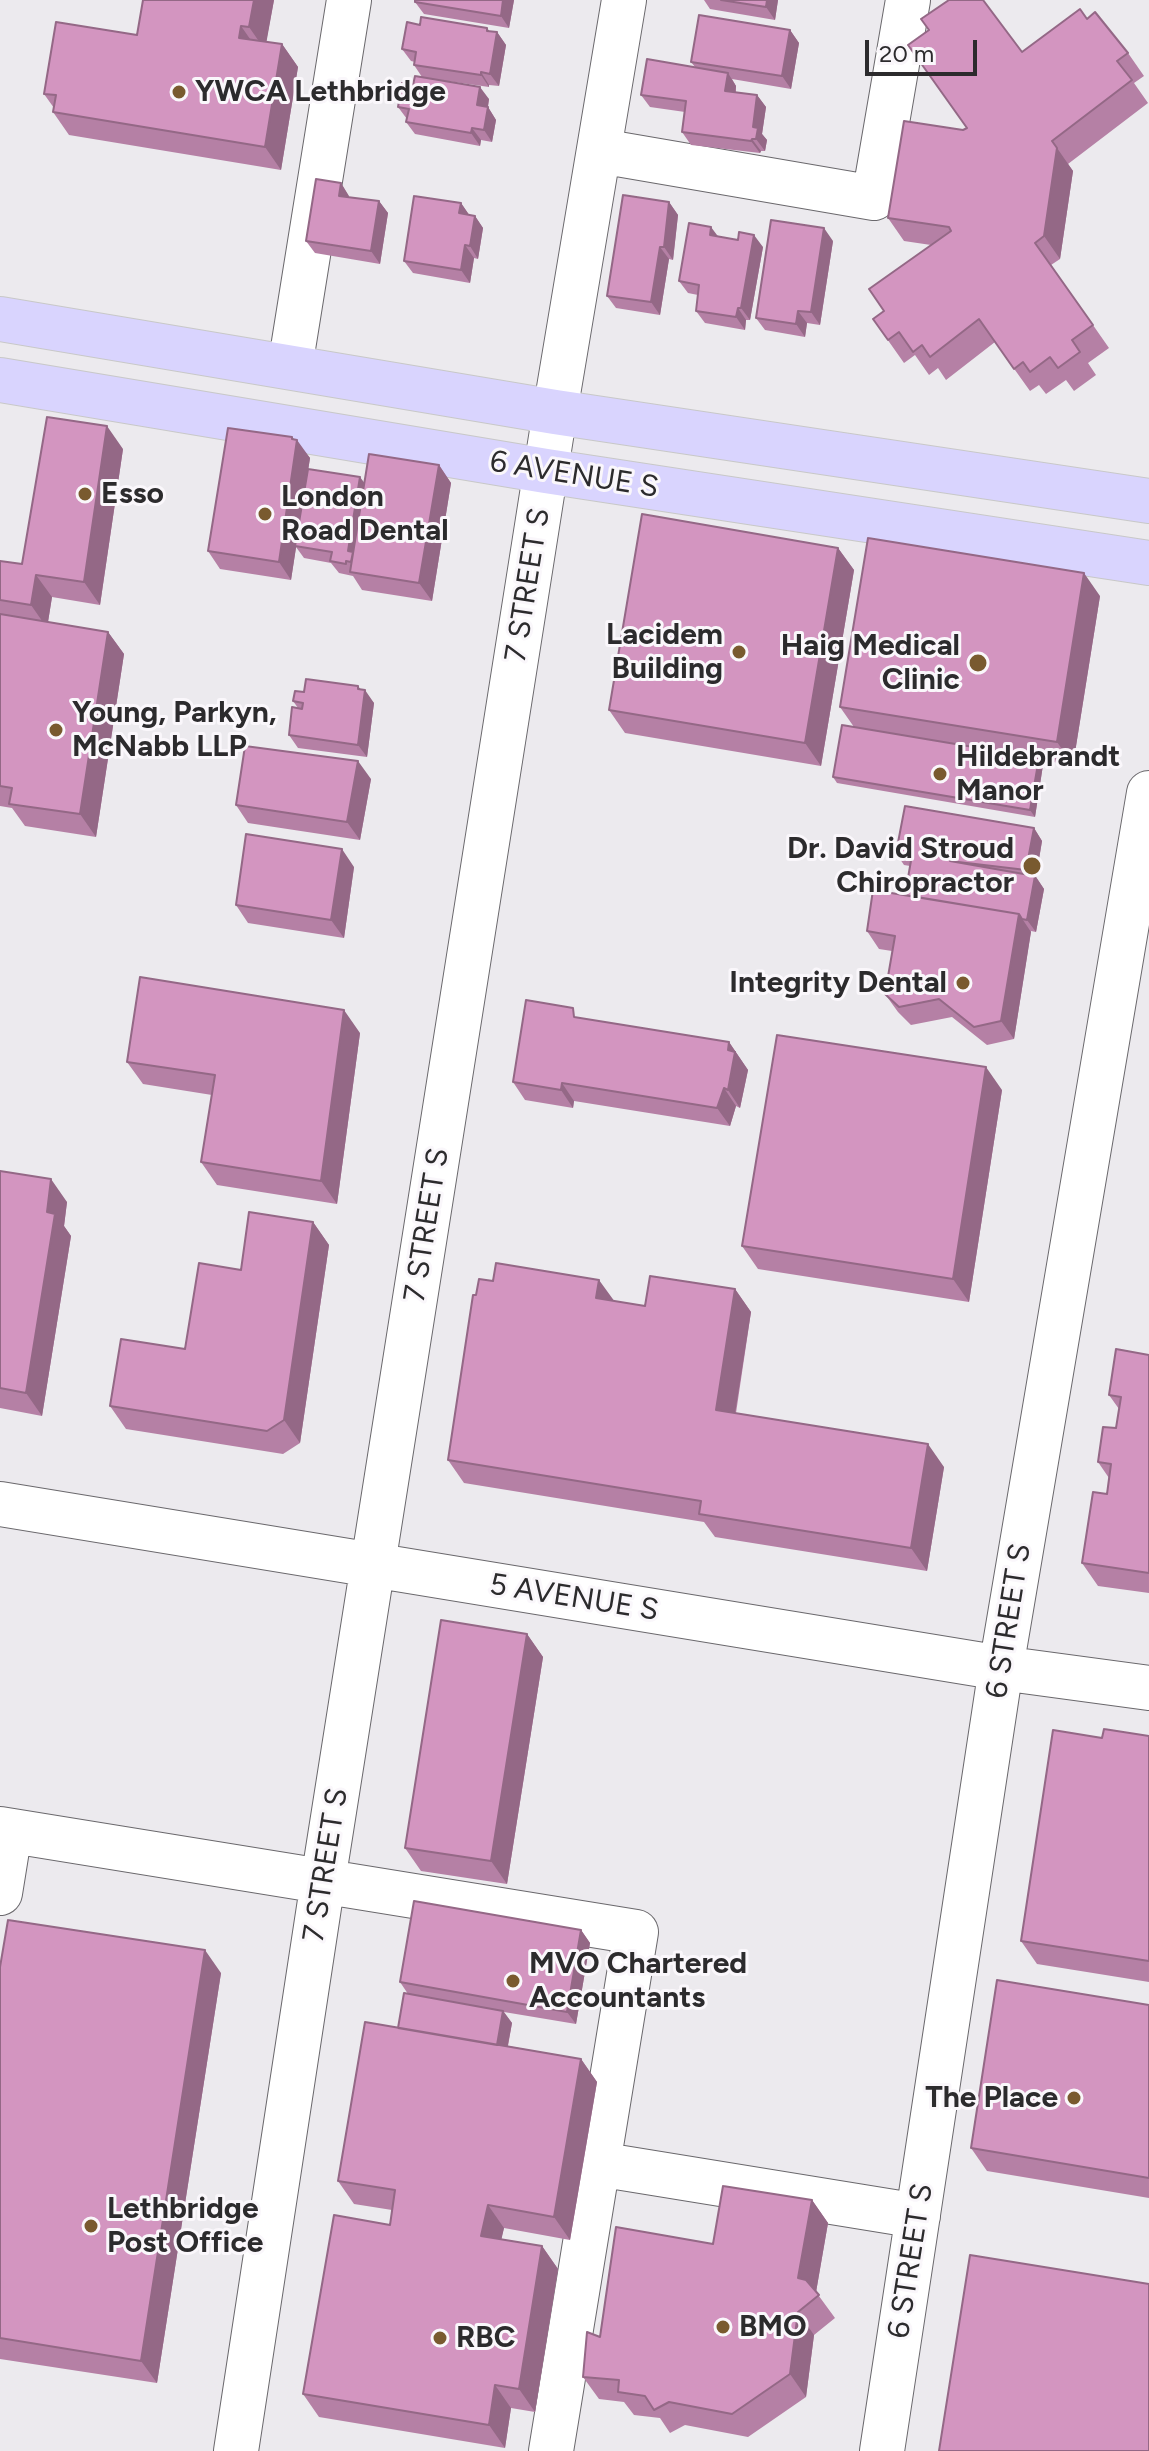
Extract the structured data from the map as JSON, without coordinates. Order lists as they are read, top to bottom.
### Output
{
  "streets": {
    "main road": ["6 AVENUE S"],
    "street": ["7 STREET S", "5 AVENUE S", "6 STREET S"]
  },
  "crossings": [
    ["6 AVENUE S", "7 STREET S"],
    ["7 STREET S", "5 AVENUE S"],
    ["5 AVENUE S", "6 STREET S"]
  ],
  "places": [
    "YWCA Lethbridge",
    "Esso",
    "London Road Dental",
    "Lacidem Building",
    "Haig Medical Clinic",
    "Young, Parkyn, McNabb LLP",
    "Hildebrandt Manor",
    "Dr. David Stroud Chiropractor",
    "Integrity Dental",
    "MVO Chartered Accountants",
    "The Place",
    "Lethbridge Post Office",
    "BMO",
    "RBC"
  ],
  "scale_bar": "20 m"
}
